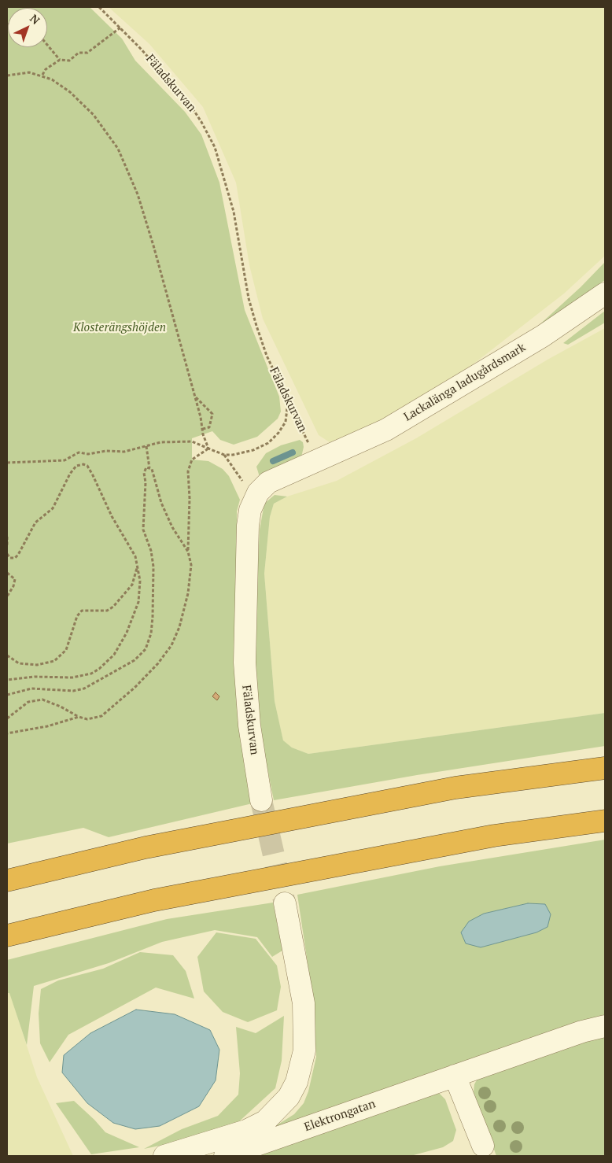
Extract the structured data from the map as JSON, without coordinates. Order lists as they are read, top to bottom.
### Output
{
  "streets": {
    "street": ["Fäladskurvan", "Lackalänga ladugårdsmark", "Elektrongatan"]
  },
  "crossings": [
    ["Fäladskurvan", "Lackalänga ladugårdsmark"]
  ],
  "parks": ["Klosterängshöjden"],
  "north": "top right"
}
